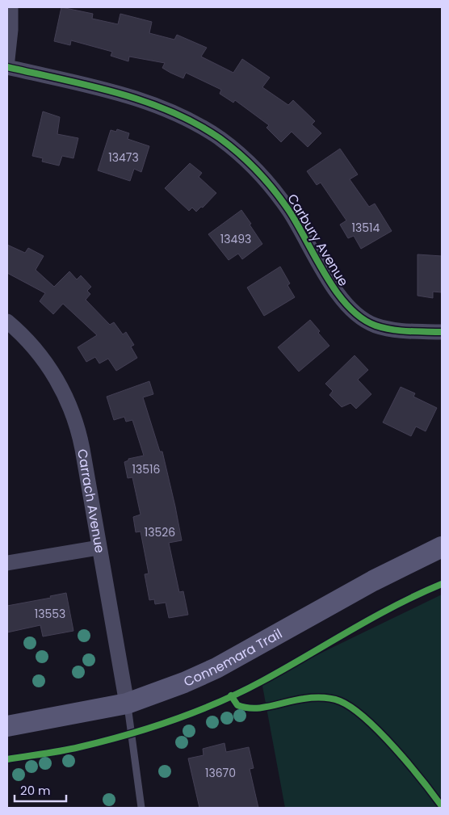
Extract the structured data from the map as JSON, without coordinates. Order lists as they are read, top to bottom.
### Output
{
  "streets": {
    "street": ["Carbury Avenue", "Carrach Avenue", "Connemara Trail"]
  },
  "crossings": [
    ["Carrach Avenue", "Connemara Trail"]
  ],
  "house_numbers": [
    "13473",
    "13514",
    "13493",
    "13516",
    "13526",
    "13553",
    "13670"
  ],
  "scale_bar": "20 m"
}
